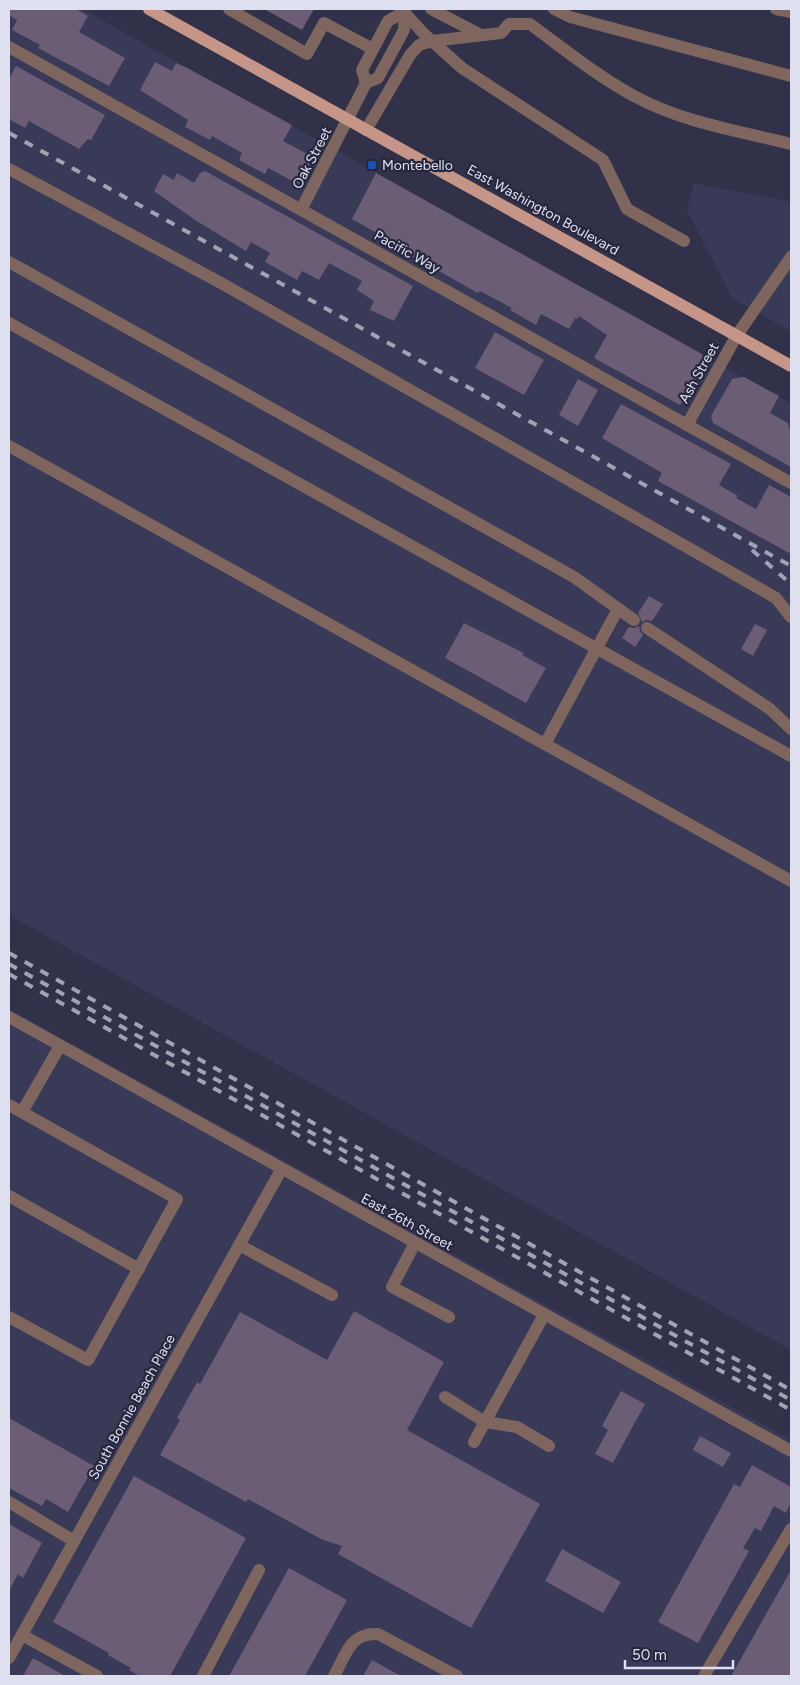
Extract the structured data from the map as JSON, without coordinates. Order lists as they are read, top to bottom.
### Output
{
  "streets": {
    "main road": ["East Washington Boulevard"],
    "street": [
      "Oak Street",
      "Pacific Way",
      "Ash Street",
      "East 26th Street",
      "South Bonnie Beach Place"
    ]
  },
  "crossings": [
    ["Oak Street", "East Washington Boulevard"],
    ["Oak Street", "Pacific Way"],
    ["East Washington Boulevard", "Ash Street"],
    ["Pacific Way", "Ash Street"],
    ["East 26th Street", "South Bonnie Beach Place"]
  ],
  "places": {
    "transit": ["Montebello"]
  },
  "scale_bar": "50 m"
}
